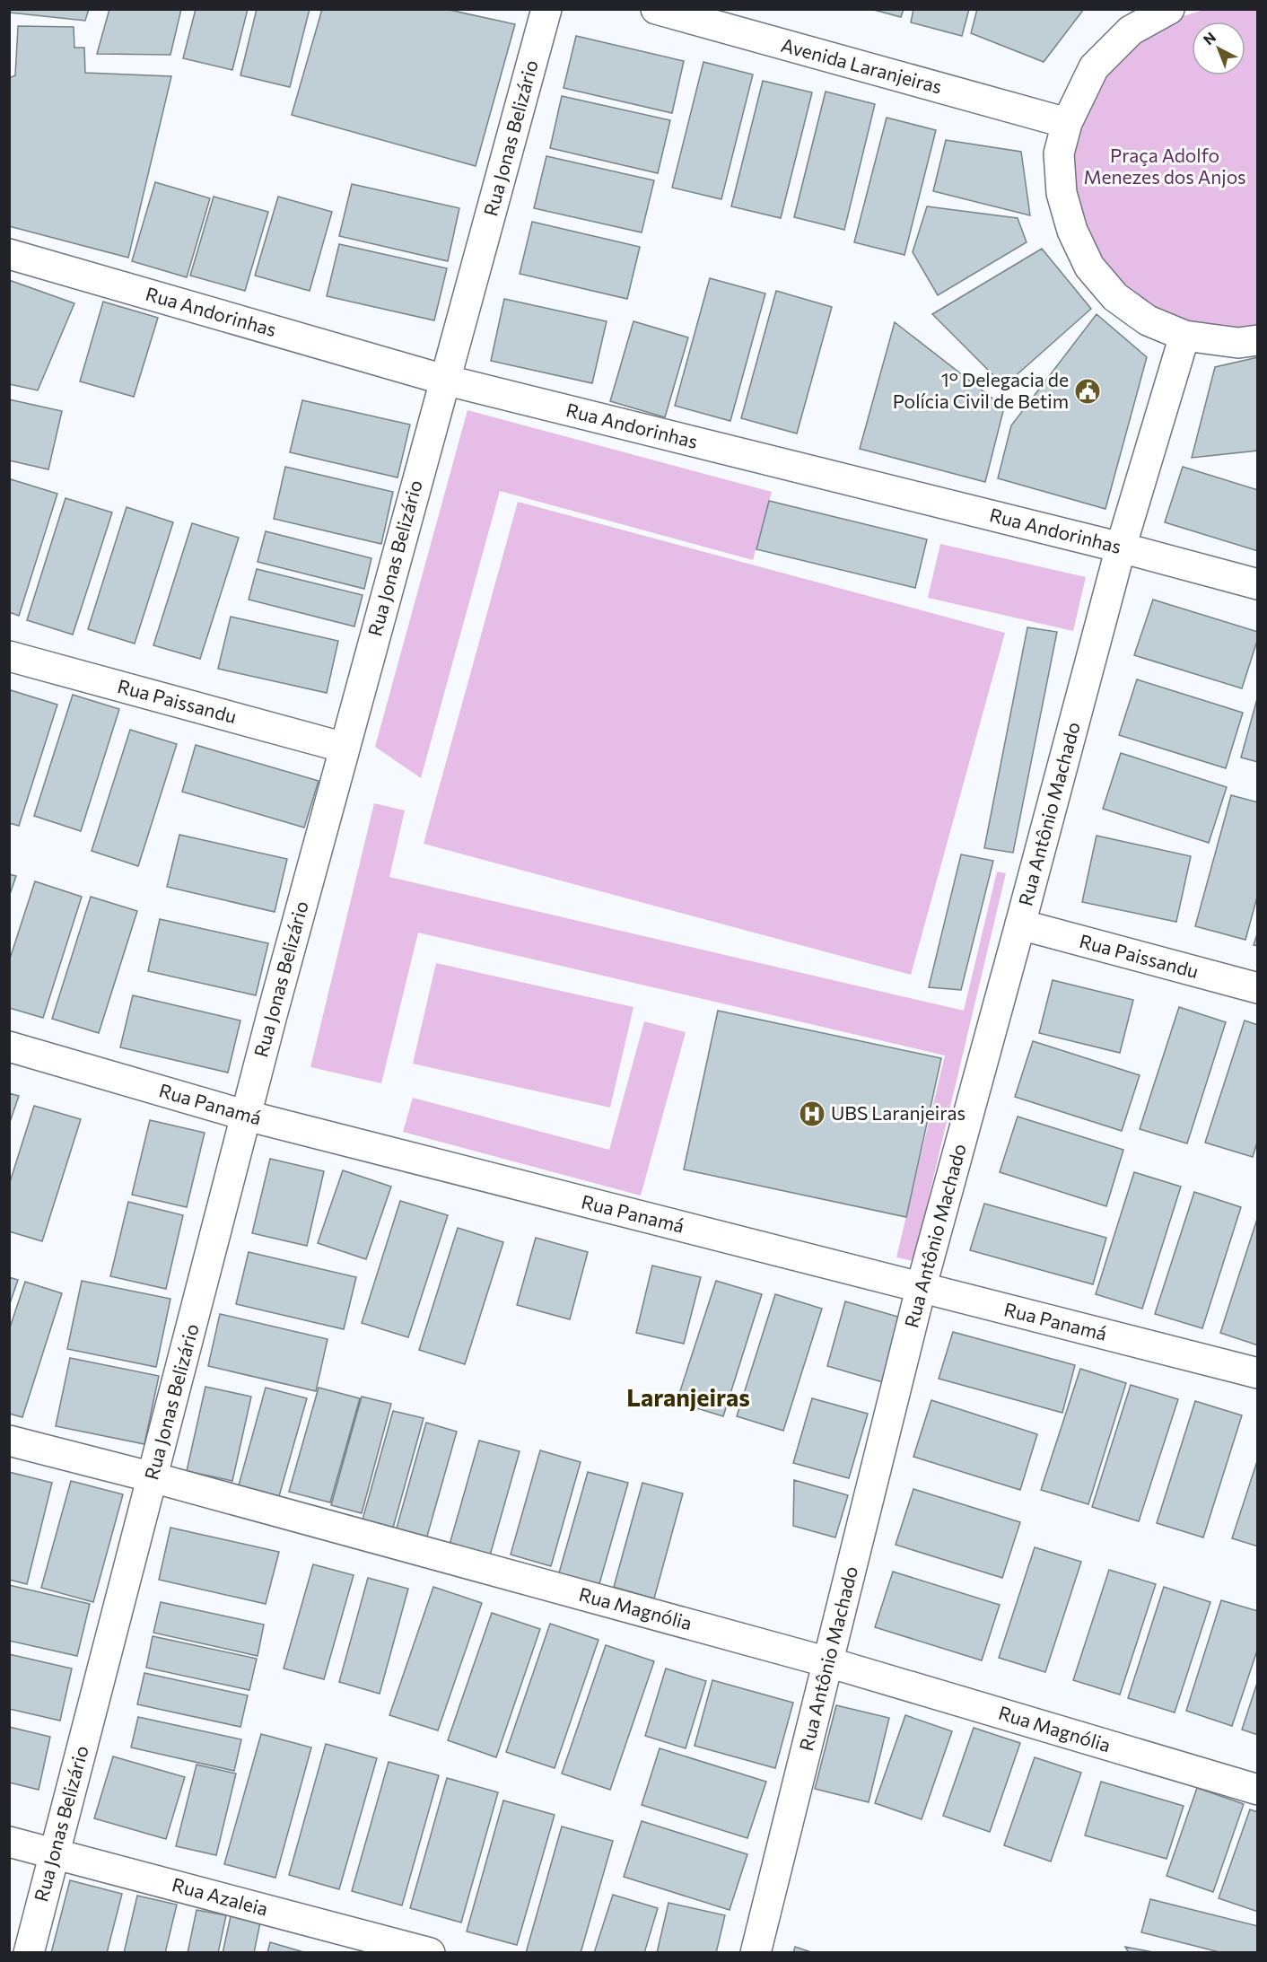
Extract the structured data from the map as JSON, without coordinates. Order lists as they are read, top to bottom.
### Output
{
  "streets": {
    "street": [
      "Avenida Laranjeiras",
      "Rua Jonas Belizário",
      "Rua Andorinhas",
      "Rua Paissandu",
      "Rua Antônio Machado",
      "Rua Panamá",
      "Rua Magnólia",
      "Rua Azaleia"
    ]
  },
  "crossings": [
    ["Rua Jonas Belizário", "Rua Andorinhas"],
    ["Rua Jonas Belizário", "Rua Paissandu"],
    ["Rua Jonas Belizário", "Rua Panamá"],
    ["Rua Jonas Belizário", "Rua Magnólia"],
    ["Rua Jonas Belizário", "Rua Azaleia"],
    ["Rua Andorinhas", "Rua Antônio Machado"],
    ["Rua Paissandu", "Rua Antônio Machado"],
    ["Rua Antônio Machado", "Rua Panamá"],
    ["Rua Antônio Machado", "Rua Magnólia"]
  ],
  "districts": ["Laranjeiras"],
  "parks": ["Praça Adolfo Menezes dos Anjos"],
  "places": {
    "public building": ["1° Delegacia de Polícia Civil de Betim"],
    "hospital": ["UBS Laranjeiras"]
  },
  "north": "top left"
}
